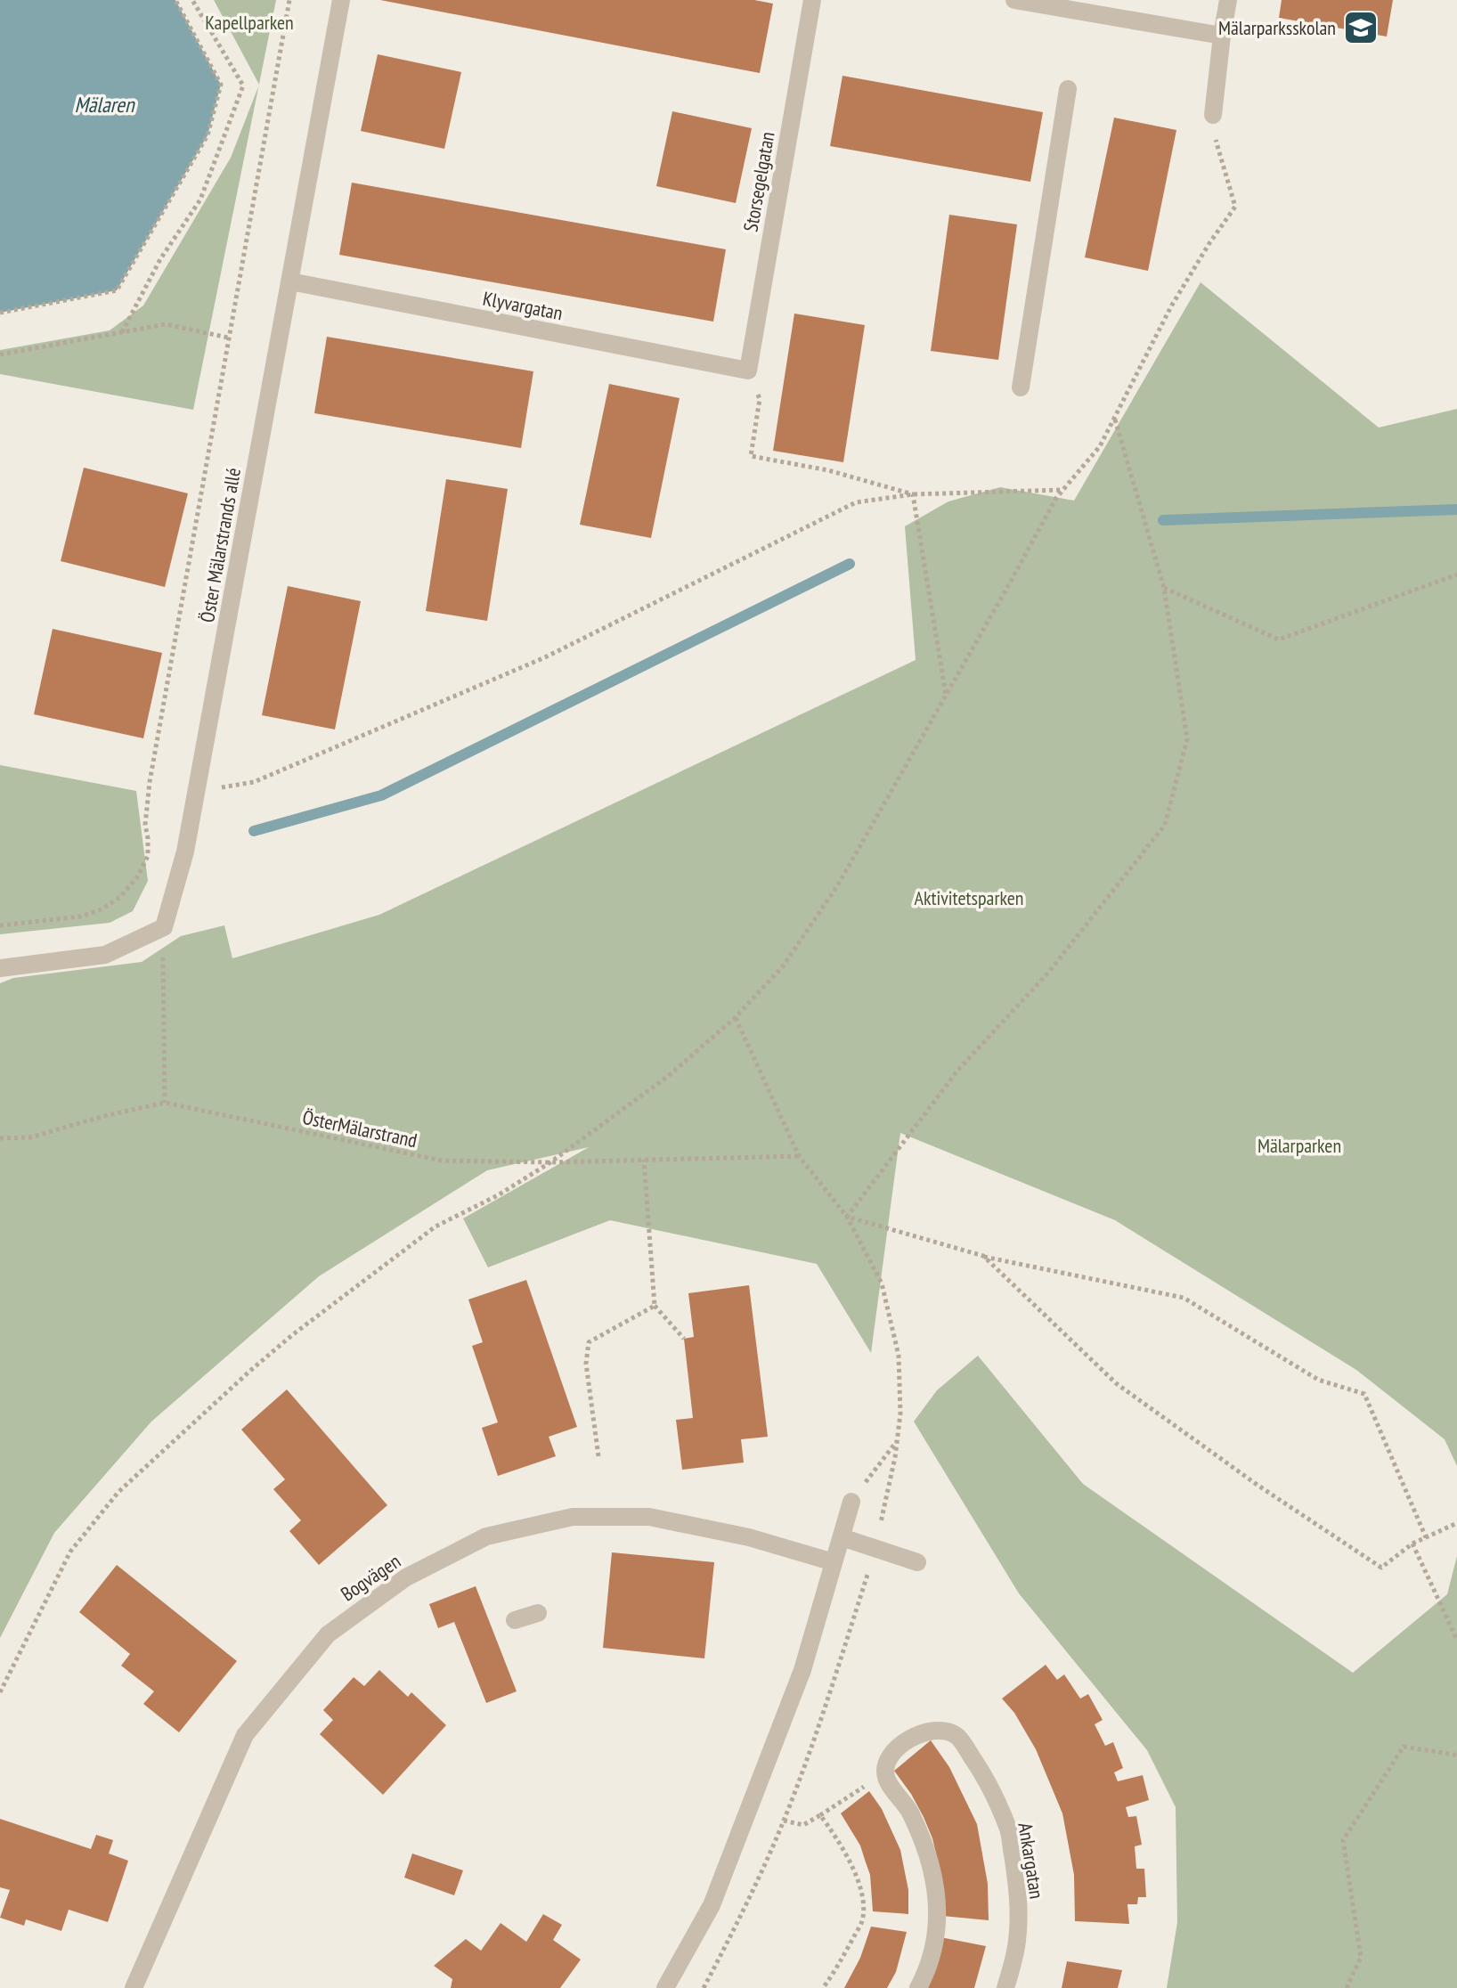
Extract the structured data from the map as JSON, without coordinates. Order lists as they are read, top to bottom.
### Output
{
  "streets": {
    "street": [
      "Storsegelgatan",
      "Klyvargatan",
      "Öster Mälarstrands allé",
      "Bogvägen",
      "Ankargatan"
    ],
    "path": ["ÖsterMälarstrand"]
  },
  "crossings": [
    ["Storsegelgatan", "Klyvargatan"],
    ["Klyvargatan", "Öster Mälarstrands allé"]
  ],
  "water": ["Mälaren"],
  "parks": ["Kapellparken", "Aktivitetsparken", "Mälarparken"],
  "places": {
    "school or university": ["Mälarparksskolan"]
  }
}
